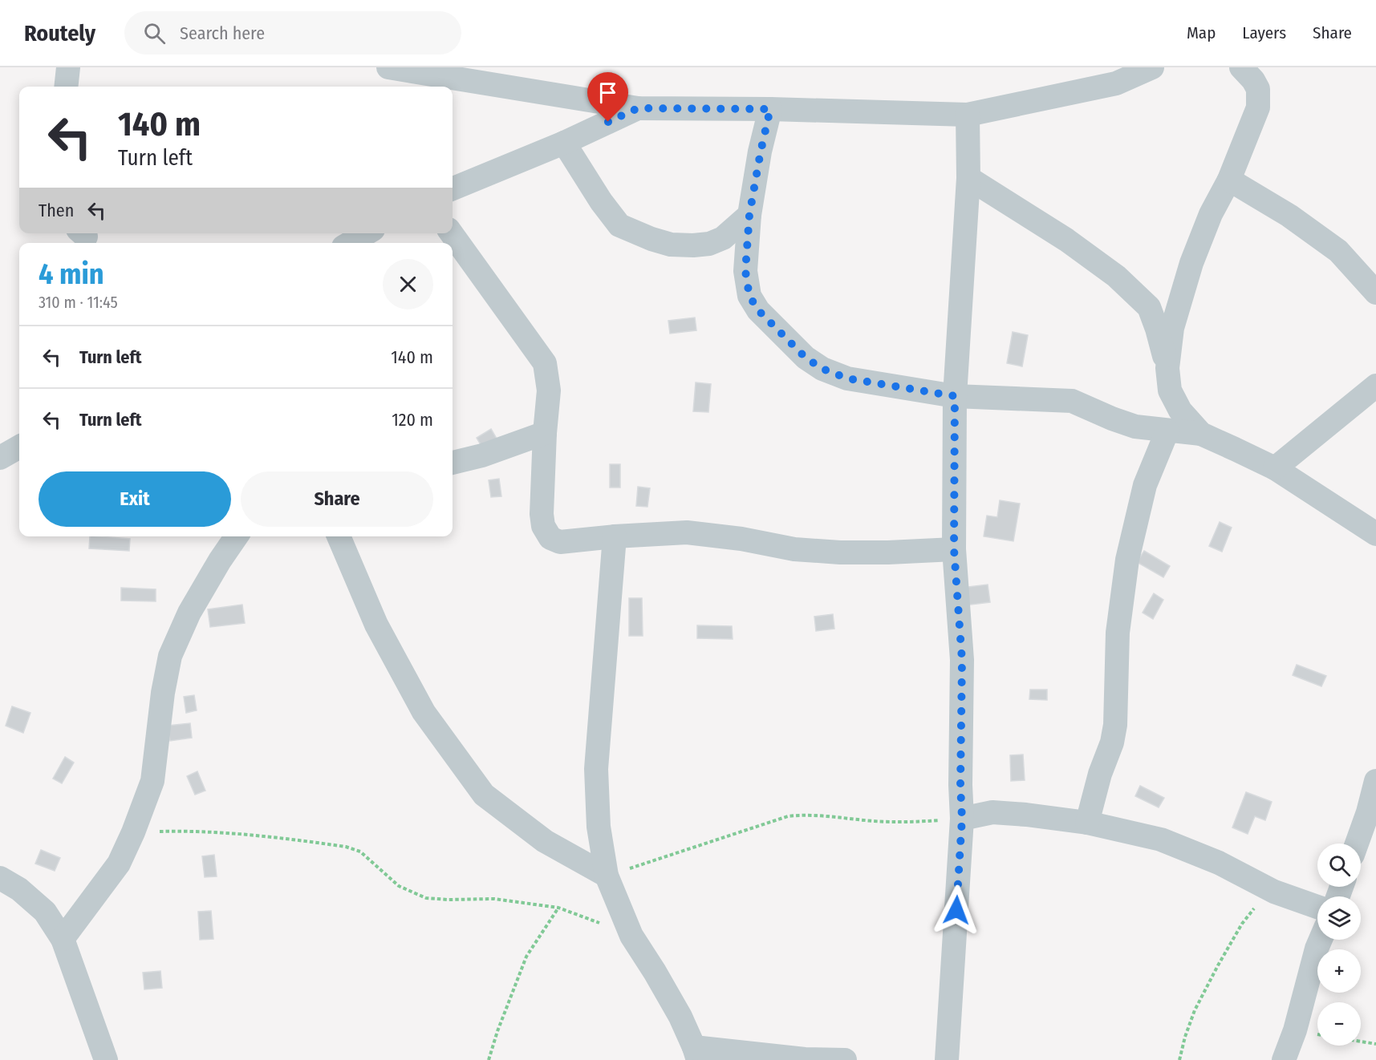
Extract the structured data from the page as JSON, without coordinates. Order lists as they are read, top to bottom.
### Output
{
  "page": {
    "header": "Routely",
    "search": "Search here",
    "nav": ["Map", "Layers", "Share"],
    "turn": ["140 m", "Turn left"],
    "then": "Then",
    "heading": ["4 min", "310 m · 11:45"],
    "list": [
      {
        "name": "Turn left",
        "value": "140 m"
      },
      {
        "name": "Turn left",
        "value": "120 m"
      }
    ],
    "buttons": ["Exit", "Share"],
    "map_buttons": ["+", "−"]
  }
}
